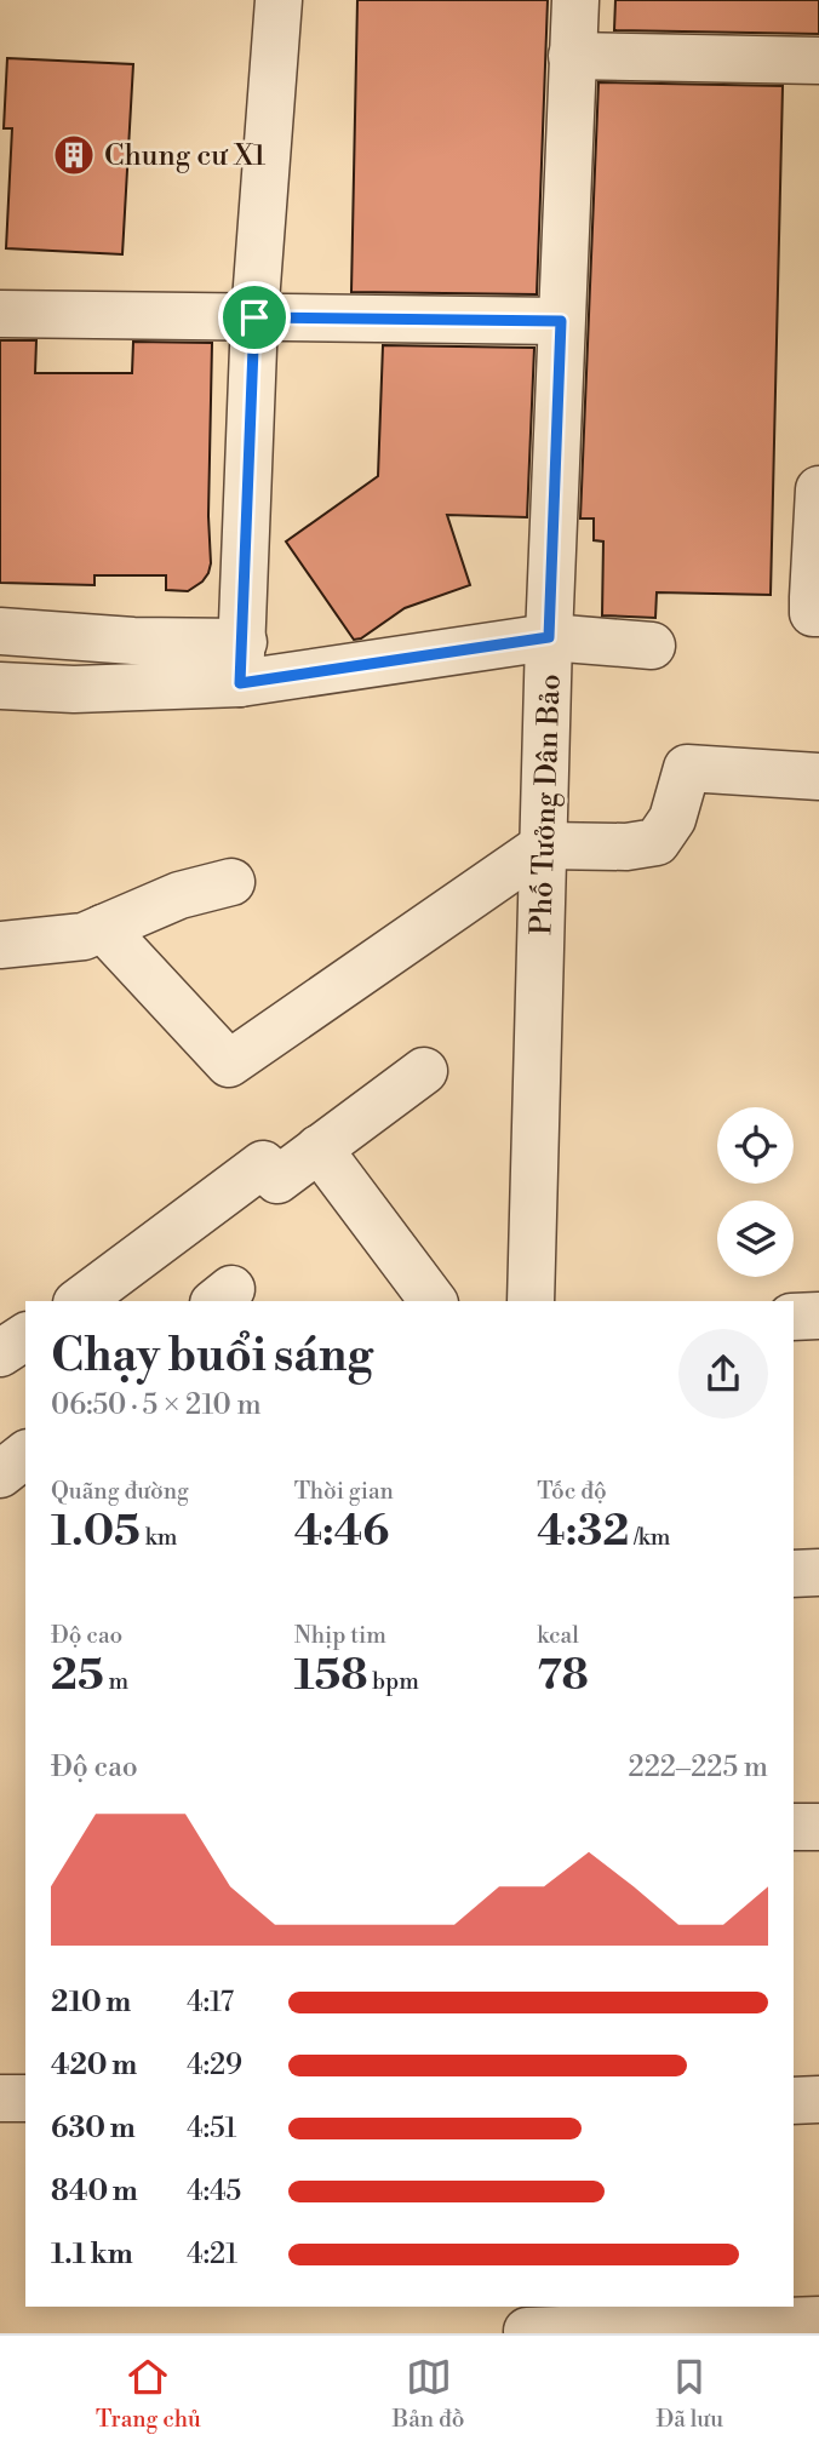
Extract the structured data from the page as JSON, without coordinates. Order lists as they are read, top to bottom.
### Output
{
  "streets": {
    "street": ["Phố Tưởng Dân Bảo"]
  },
  "places": {
    "building": ["Chung cư X1"]
  },
  "page": {
    "heading": ["Chạy buổi sáng", "06:50 · 5 × 210 m"],
    "stats": [
      ["Quãng đường", "1.05 km"],
      ["Thời gian", "4:46"],
      ["Tốc độ", "4:32 /km"],
      ["Độ cao", "25 m"],
      ["Nhịp tim", "158 bpm"],
      ["kcal", "78"]
    ],
    "chart": ["Độ cao", "222–225 m"],
    "list": [
      {
        "name": "210 m",
        "note": "4:17"
      },
      {
        "name": "420 m",
        "note": "4:29"
      },
      {
        "name": "630 m",
        "note": "4:51"
      },
      {
        "name": "840 m",
        "note": "4:45"
      },
      {
        "name": "1.1 km",
        "note": "4:21"
      }
    ],
    "tabs": ["Trang chủ", "Bản đồ", "Đã lưu"]
  }
}
